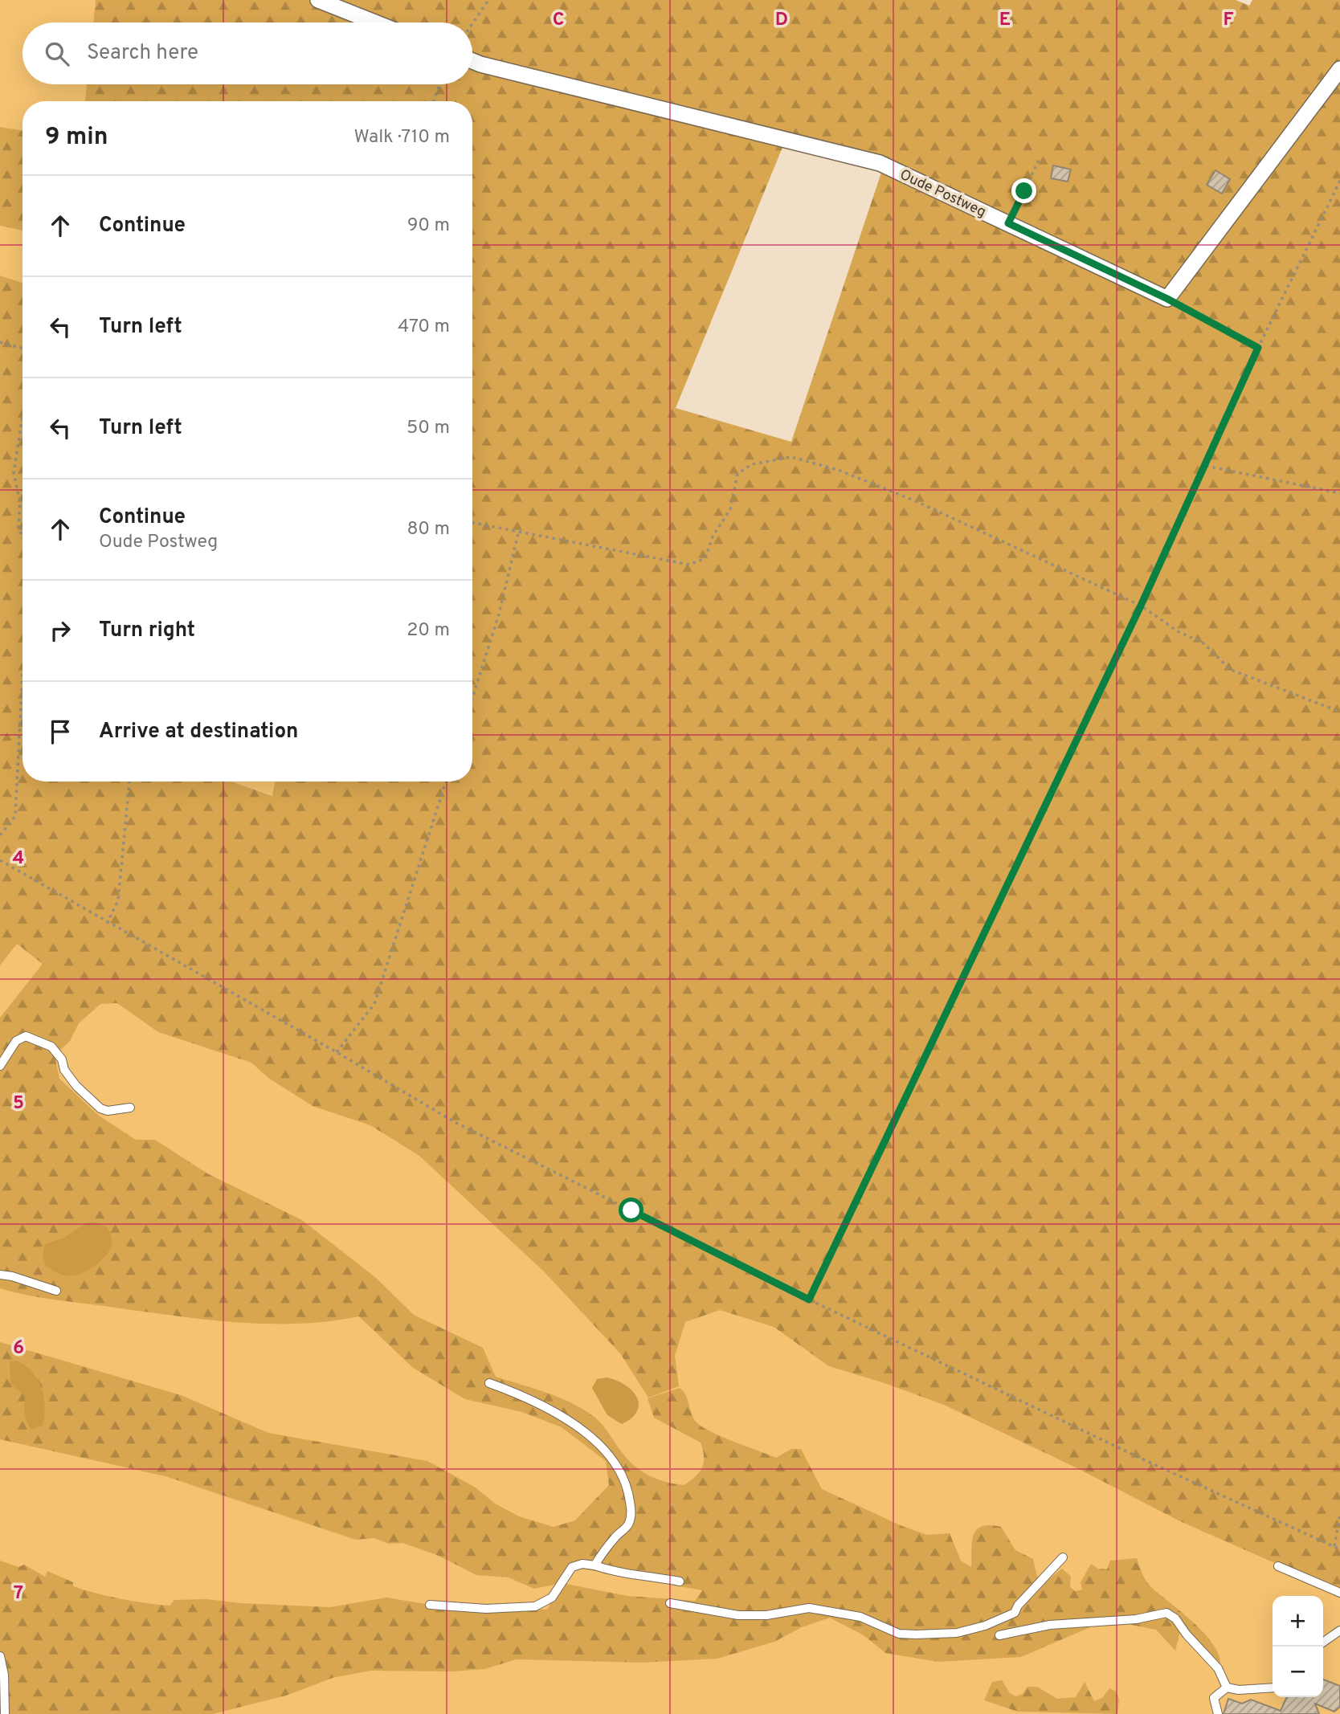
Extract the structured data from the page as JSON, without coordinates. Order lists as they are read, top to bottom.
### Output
{
  "streets": {
    "street": ["Oude Postweg"]
  },
  "page": {
    "search": "Search here",
    "heading": ["9 min", "Walk · 710 m"],
    "list": [
      ["Continue", "90 m"],
      ["Turn left", "470 m"],
      ["Turn left", "50 m"],
      ["Continue", "Oude Postweg", "80 m"],
      ["Turn right", "20 m"],
      "Arrive at destination"
    ],
    "map_buttons": ["+", "−"]
  },
  "grid": {
    "columns": [
      "C",
      "D",
      "E",
      "F"
    ],
    "rows": [
      "4",
      "5",
      "6",
      "7"
    ]
  }
}
